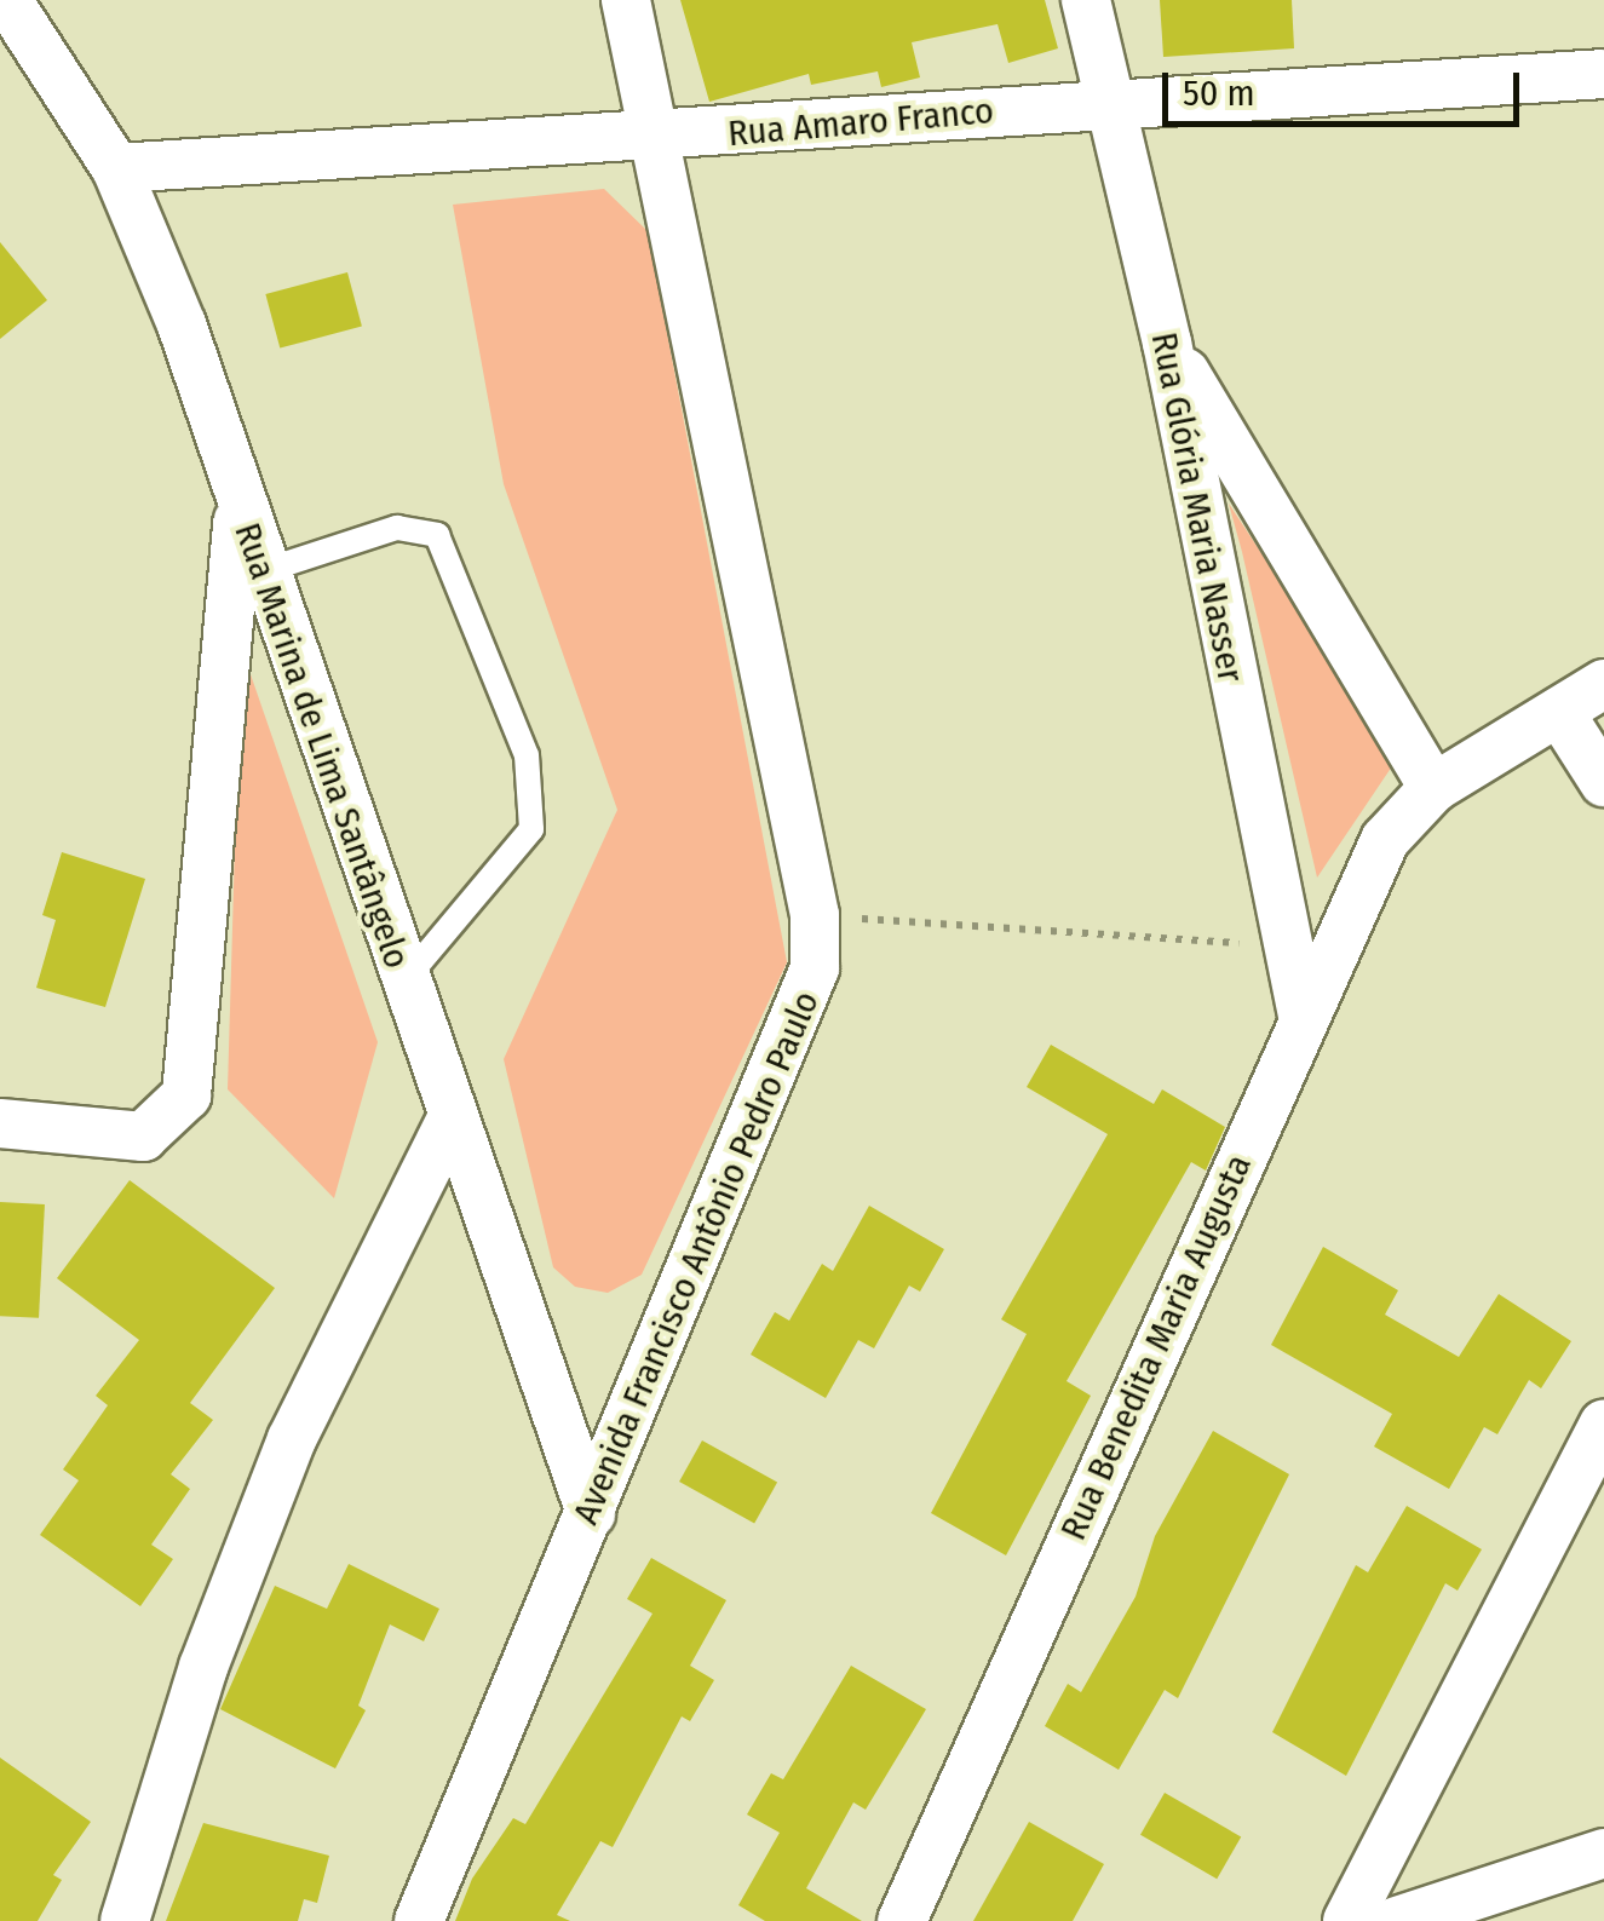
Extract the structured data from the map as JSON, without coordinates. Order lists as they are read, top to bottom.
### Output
{
  "streets": {
    "street": [
      "Rua Amaro Franco",
      "Rua Glória Maria Nasser",
      "Rua Marina de Lima Santângelo",
      "Avenida Francisco Antônio Pedro Paulo",
      "Rua Benedita Maria Augusta"
    ]
  },
  "crossings": [
    ["Rua Amaro Franco", "Rua Glória Maria Nasser"],
    ["Rua Amaro Franco", "Rua Marina de Lima Santângelo"],
    ["Rua Amaro Franco", "Avenida Francisco Antônio Pedro Paulo"],
    ["Rua Glória Maria Nasser", "Rua Benedita Maria Augusta"],
    ["Rua Marina de Lima Santângelo", "Avenida Francisco Antônio Pedro Paulo"]
  ],
  "scale_bar": "50 m"
}
